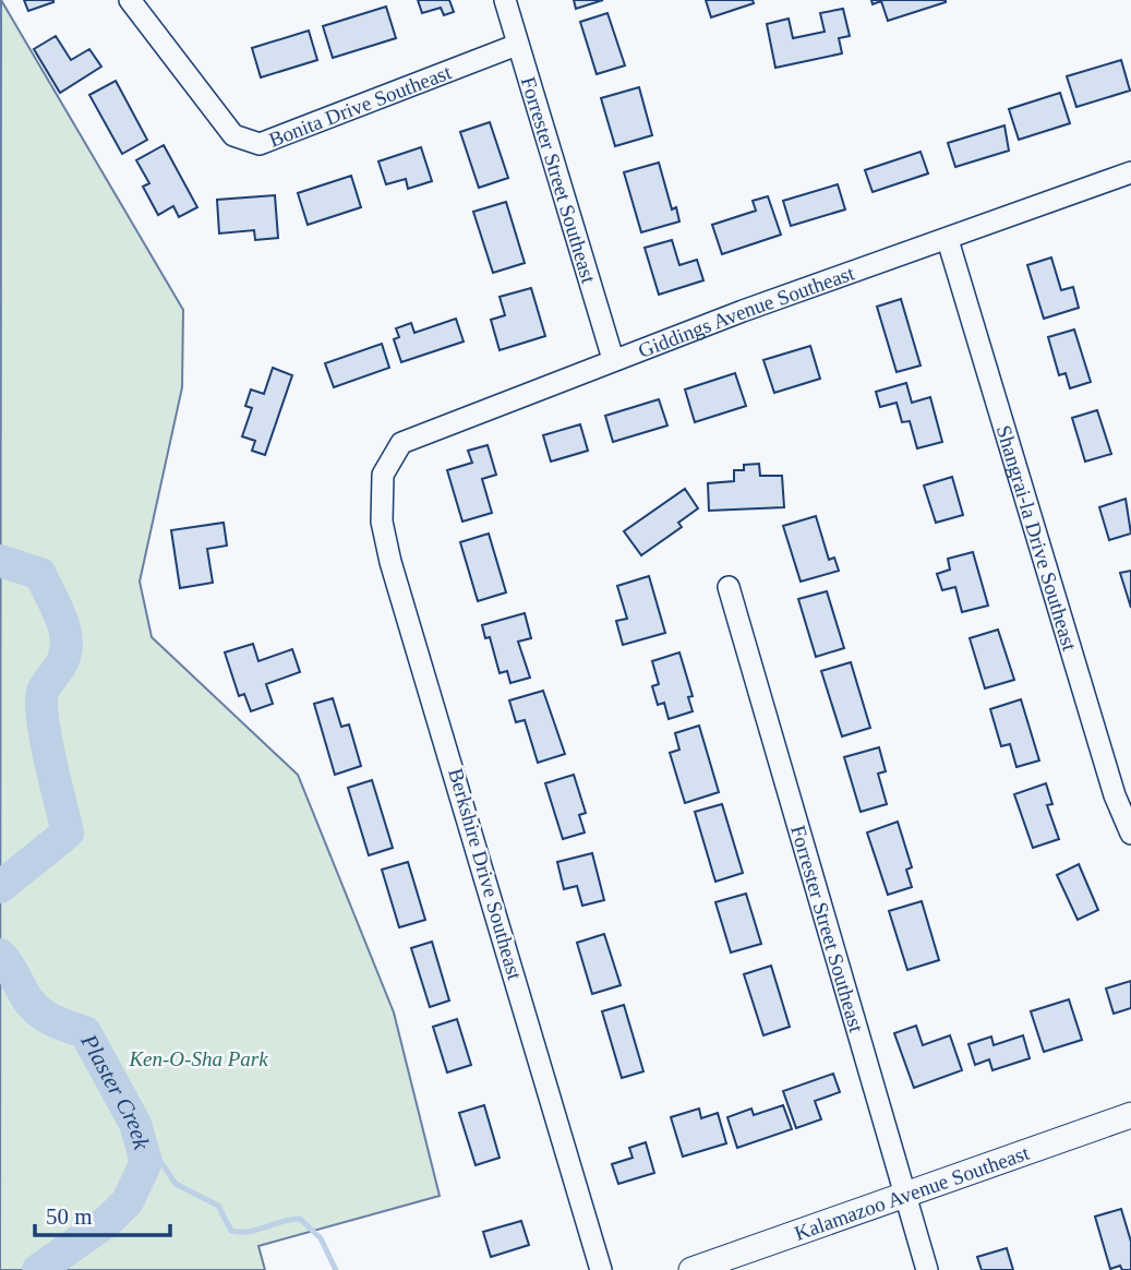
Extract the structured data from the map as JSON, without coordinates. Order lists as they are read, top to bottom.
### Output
{
  "streets": {
    "main road": ["Kalamazoo Avenue Southeast"],
    "street": [
      "Bonita Drive Southeast",
      "Forrester Street Southeast",
      "Giddings Avenue Southeast",
      "Shangrai-la Drive Southeast",
      "Berkshire Drive Southeast"
    ]
  },
  "crossings": [
    ["Bonita Drive Southeast", "Forrester Street Southeast"],
    ["Forrester Street Southeast", "Giddings Avenue Southeast"],
    ["Forrester Street Southeast", "Kalamazoo Avenue Southeast"],
    ["Giddings Avenue Southeast", "Shangrai-la Drive Southeast"],
    ["Giddings Avenue Southeast", "Berkshire Drive Southeast"]
  ],
  "water": ["Plaster Creek"],
  "parks": ["Ken-O-Sha Park"],
  "scale_bar": "50 m"
}
